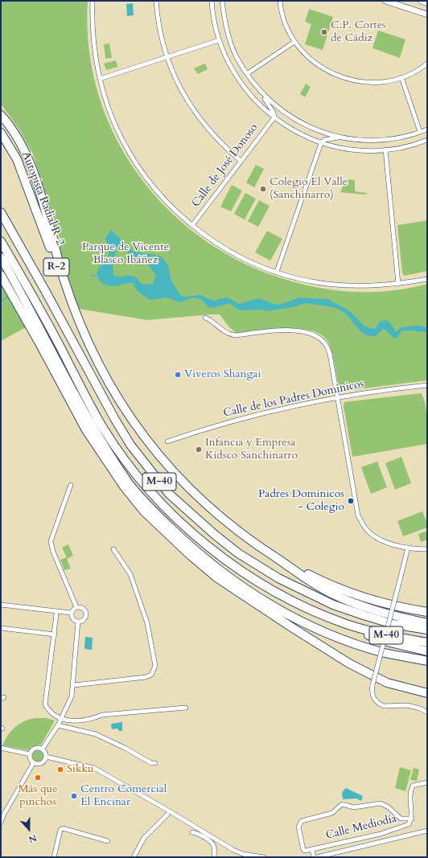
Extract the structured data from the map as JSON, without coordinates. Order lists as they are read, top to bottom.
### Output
{
  "streets": {
    "highway": ["Autopista Radial R-2", "R-2", "M-40"],
    "street": ["Calle de José Donoso", "Calle de los Padres Dominicos", "Calle Mediodía"]
  },
  "parks": ["Parque de Vicente Blasco Ibáñez"],
  "places": [
    "C.P. Cortes de Cádiz",
    "Colegio El Valle (Sanchinarro)",
    "Viveros Shangai",
    "Infancia y Empresa Kidsco Sanchinarro",
    "Padres Dominicos - Colegio",
    "Sikku",
    "Más que pinchos",
    "Centro Comercial El Encinar"
  ],
  "north": "bottom"
}
